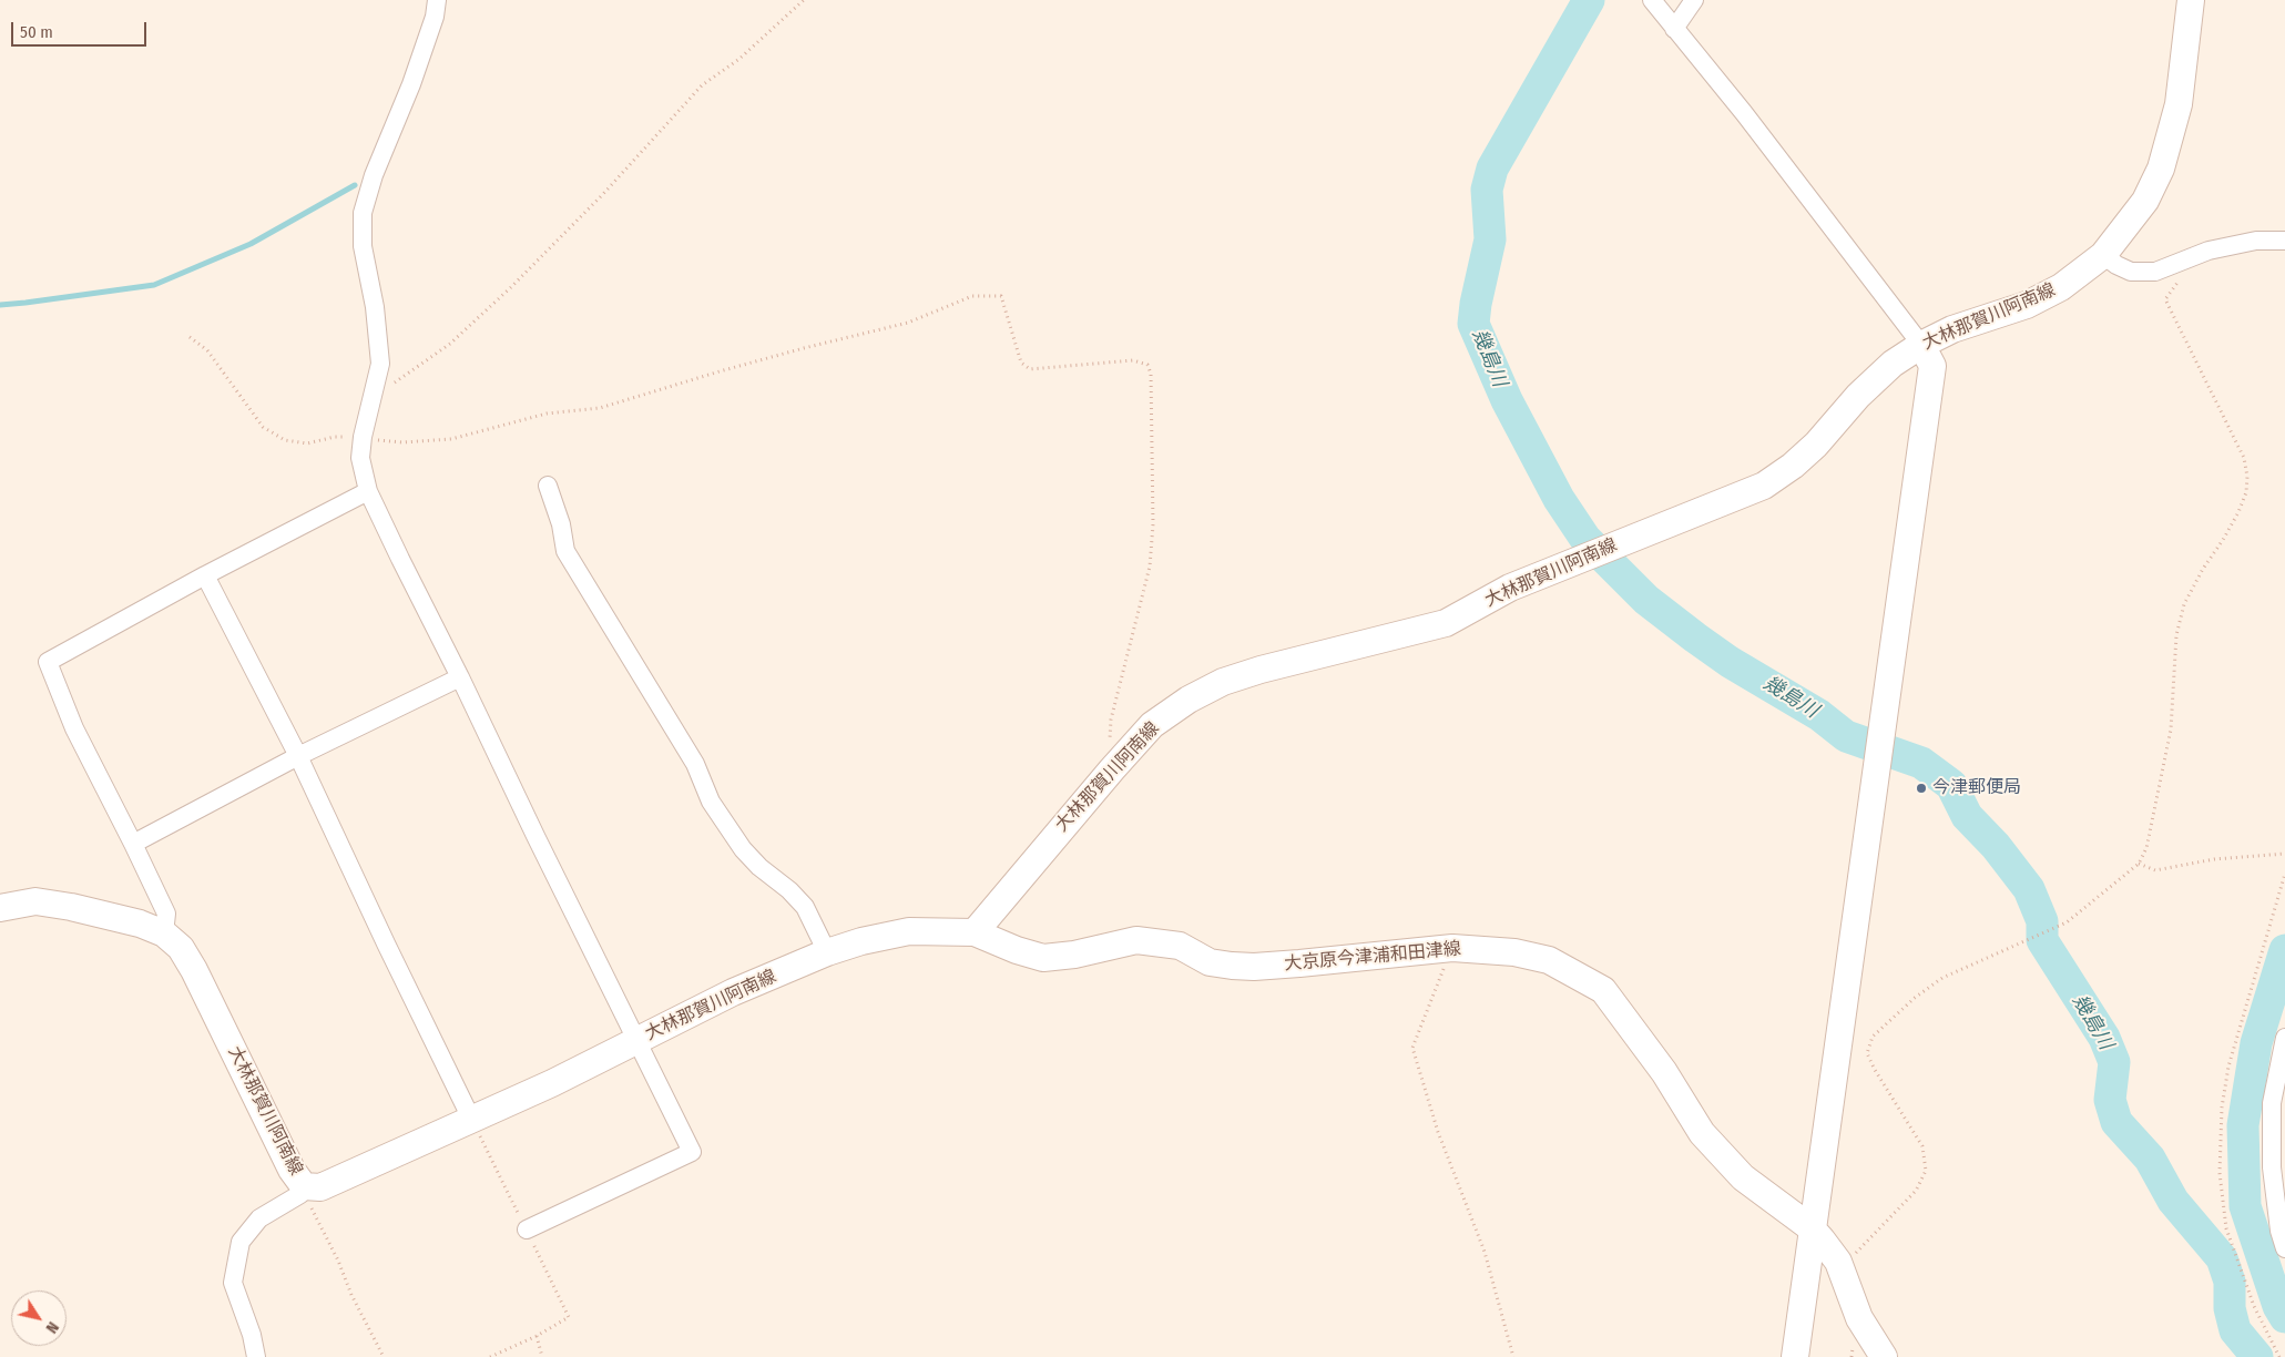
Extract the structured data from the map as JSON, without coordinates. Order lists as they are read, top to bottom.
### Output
{
  "streets": {
    "main road": ["大林那賀川阿南線", "大京原今津浦和田津線"]
  },
  "crossings": [
    ["大林那賀川阿南線", "大京原今津浦和田津線"]
  ],
  "water": ["幾島川"],
  "places": ["今津郵便局"],
  "scale_bar": "50 m",
  "north": "bottom right"
}
